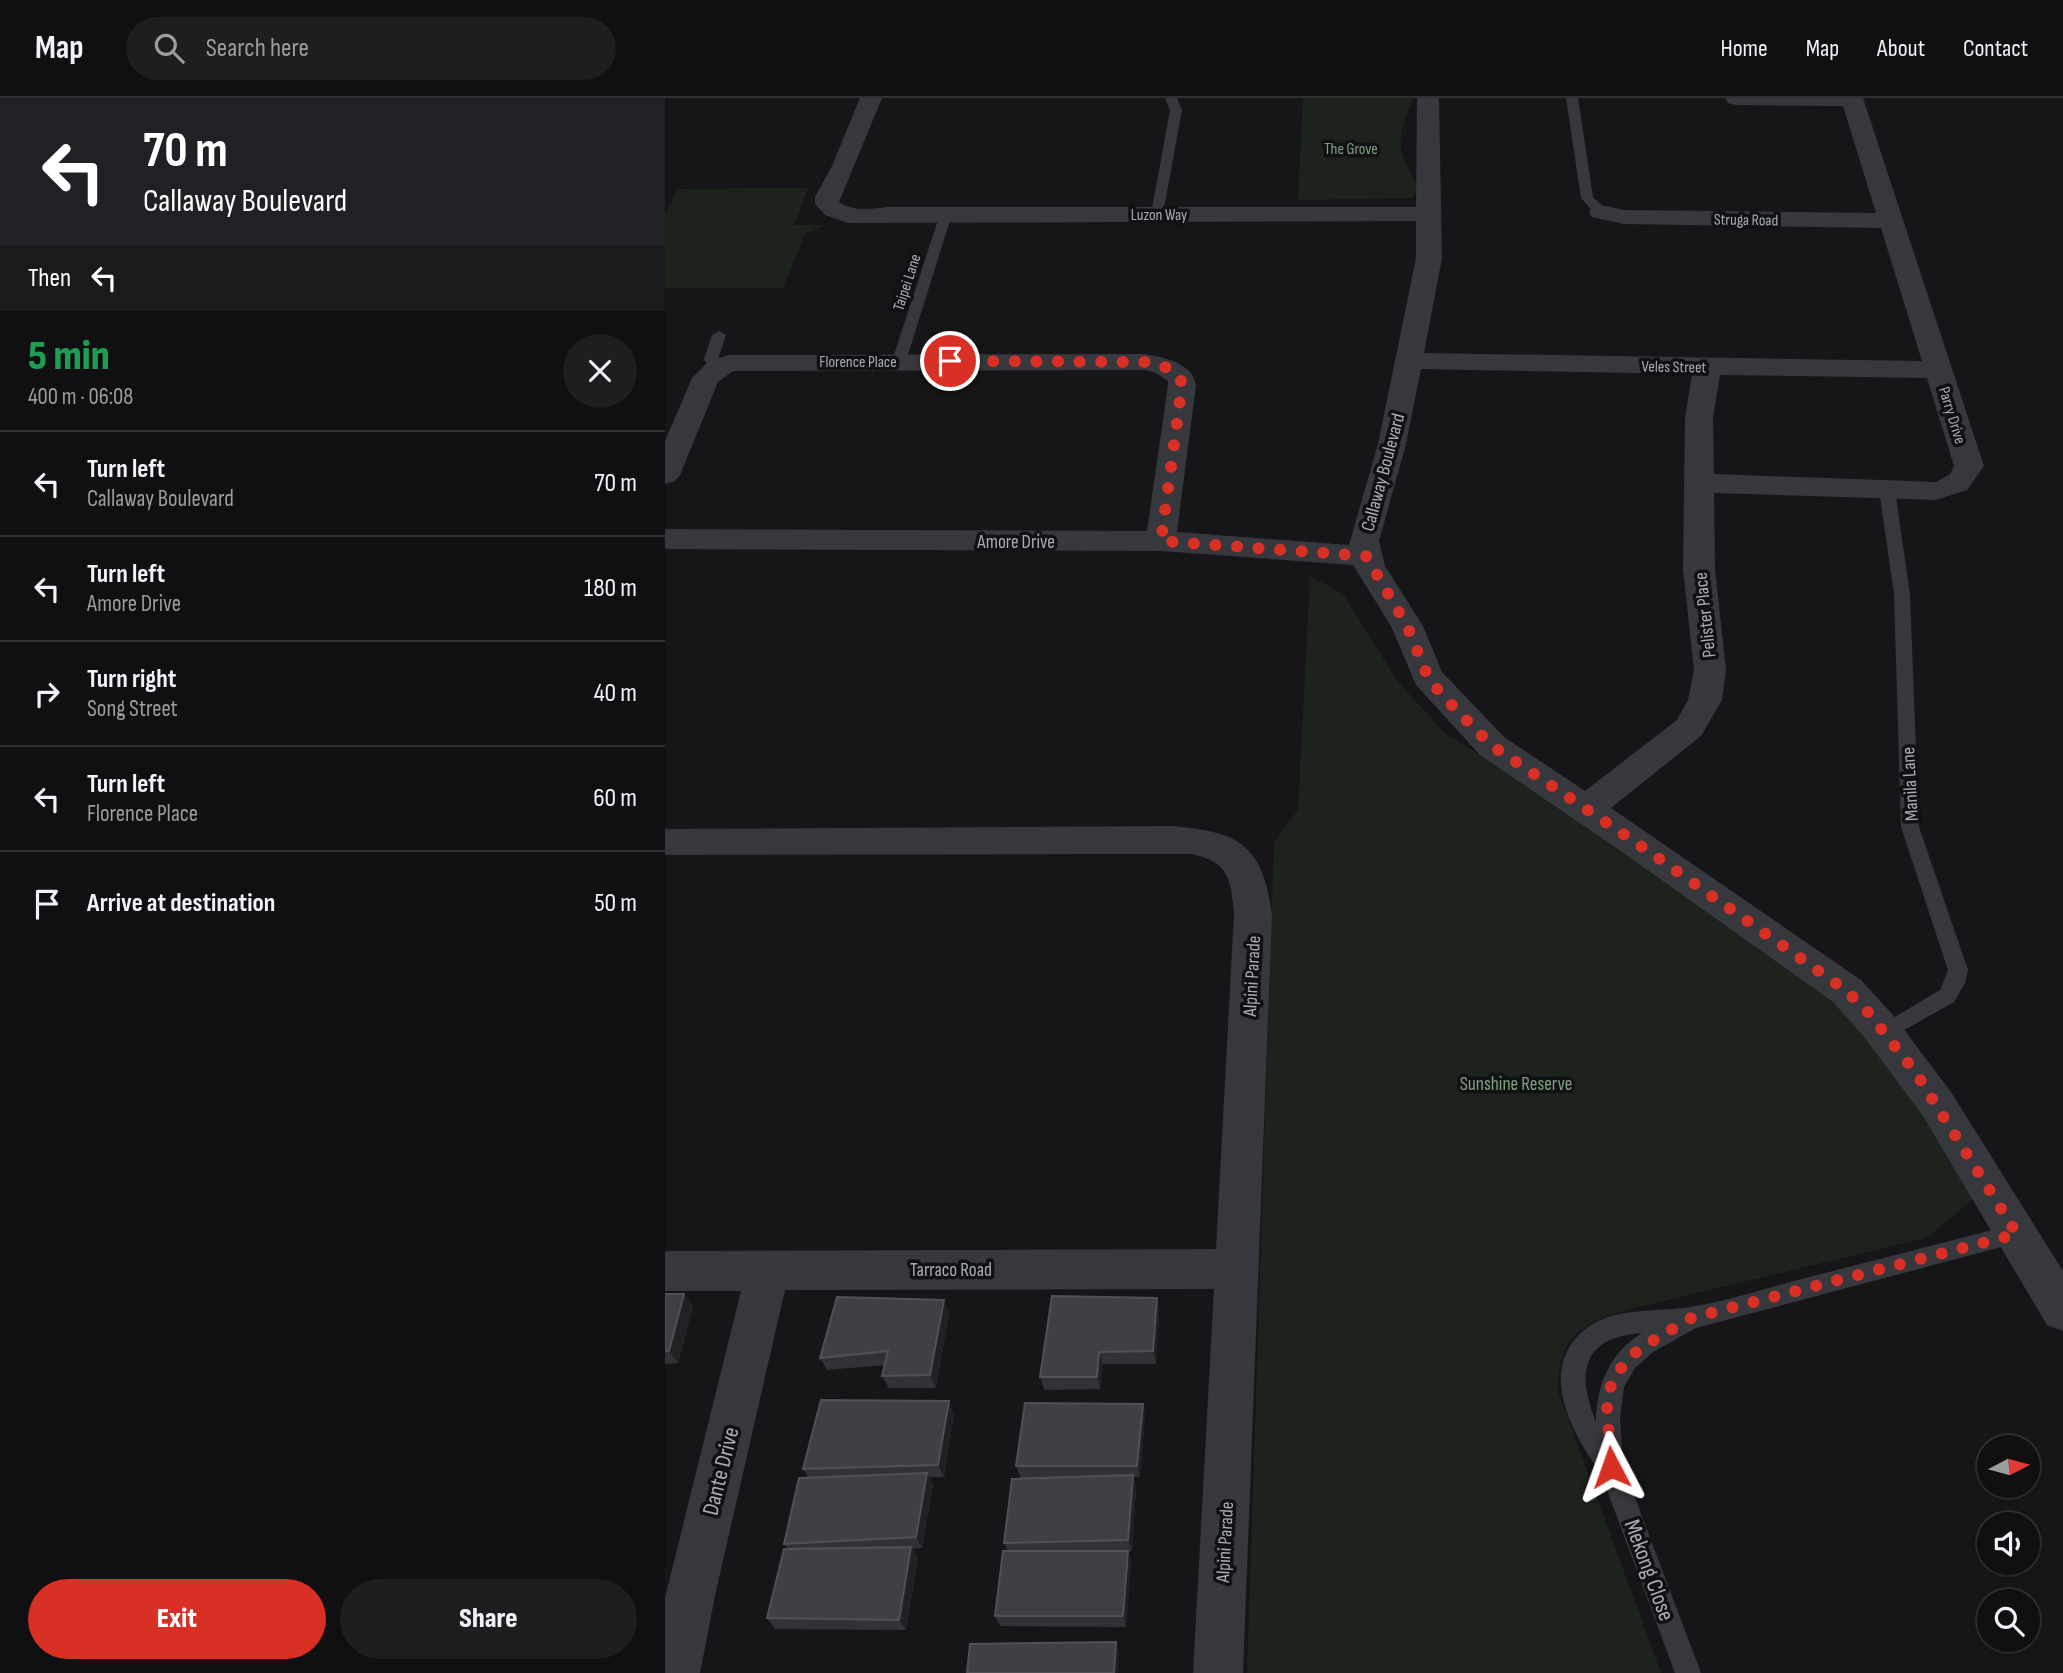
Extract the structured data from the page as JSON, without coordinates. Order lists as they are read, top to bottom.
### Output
{
  "streets": {
    "street": [
      "Luzon Way",
      "Struga Road",
      "Florence Place",
      "Veles Street",
      "Parry Drive",
      "Callaway Boulevard",
      "Amore Drive",
      "Pelister Place",
      "Alpini Parade",
      "Tarraco Road",
      "Dante Drive"
    ],
    "lane": ["Taipei Lane", "Manila Lane", "Mekong Close"]
  },
  "crossings": [
    ["Luzon Way", "Taipei Lane"],
    ["Luzon Way", "Callaway Boulevard"],
    ["Struga Road", "Parry Drive"],
    ["Taipei Lane", "Florence Place"],
    ["Florence Place", "Amore Drive"],
    ["Veles Street", "Parry Drive"],
    ["Veles Street", "Callaway Boulevard"],
    ["Veles Street", "Pelister Place"],
    ["Parry Drive", "Pelister Place"],
    ["Parry Drive", "Manila Lane"],
    ["Callaway Boulevard", "Amore Drive"],
    ["Callaway Boulevard", "Pelister Place"],
    ["Callaway Boulevard", "Manila Lane"],
    ["Callaway Boulevard", "Mekong Close"],
    ["Alpini Parade", "Tarraco Road"],
    ["Tarraco Road", "Dante Drive"]
  ],
  "parks": ["The Grove", "Sunshine Reserve"],
  "north": "right",
  "page": {
    "header": "Map",
    "search": "Search here",
    "nav": [
      "Home",
      "Map",
      "About",
      "Contact"
    ],
    "turn": ["70 m", "Callaway Boulevard"],
    "then": "Then",
    "heading": ["5 min", "400 m · 06:08"],
    "list": [
      {
        "name": "Turn left",
        "note": "Callaway Boulevard",
        "value": "70 m"
      },
      {
        "name": "Turn left",
        "note": "Amore Drive",
        "value": "180 m"
      },
      {
        "name": "Turn right",
        "note": "Song Street",
        "value": "40 m"
      },
      {
        "name": "Turn left",
        "note": "Florence Place",
        "value": "60 m"
      },
      {
        "name": "Arrive at destination",
        "value": "50 m"
      }
    ],
    "buttons": ["Exit", "Share"]
  }
}
